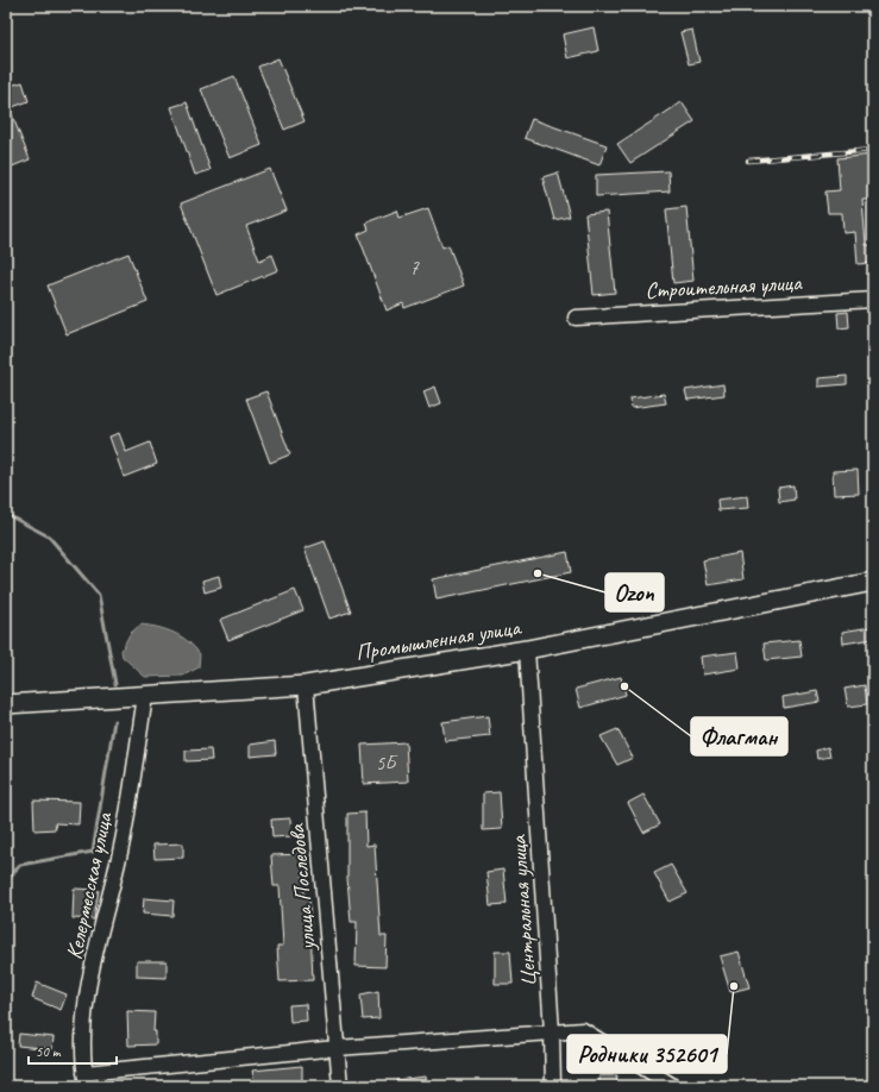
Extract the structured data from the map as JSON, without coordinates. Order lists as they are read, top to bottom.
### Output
{
  "streets": {
    "main road": ["Промышленная улица"],
    "street": [
      "Строительная улица",
      "Келермесская улица",
      "улица Последова",
      "Центральная улица"
    ]
  },
  "crossings": [
    ["Промышленная улица", "Келермесская улица"],
    ["Промышленная улица", "улица Последова"],
    ["Промышленная улица", "Центральная улица"]
  ],
  "places": ["Ozon", "Флагман", "Родники 352601"],
  "house_numbers": ["7", "5Б"],
  "scale_bar": "50 m"
}
